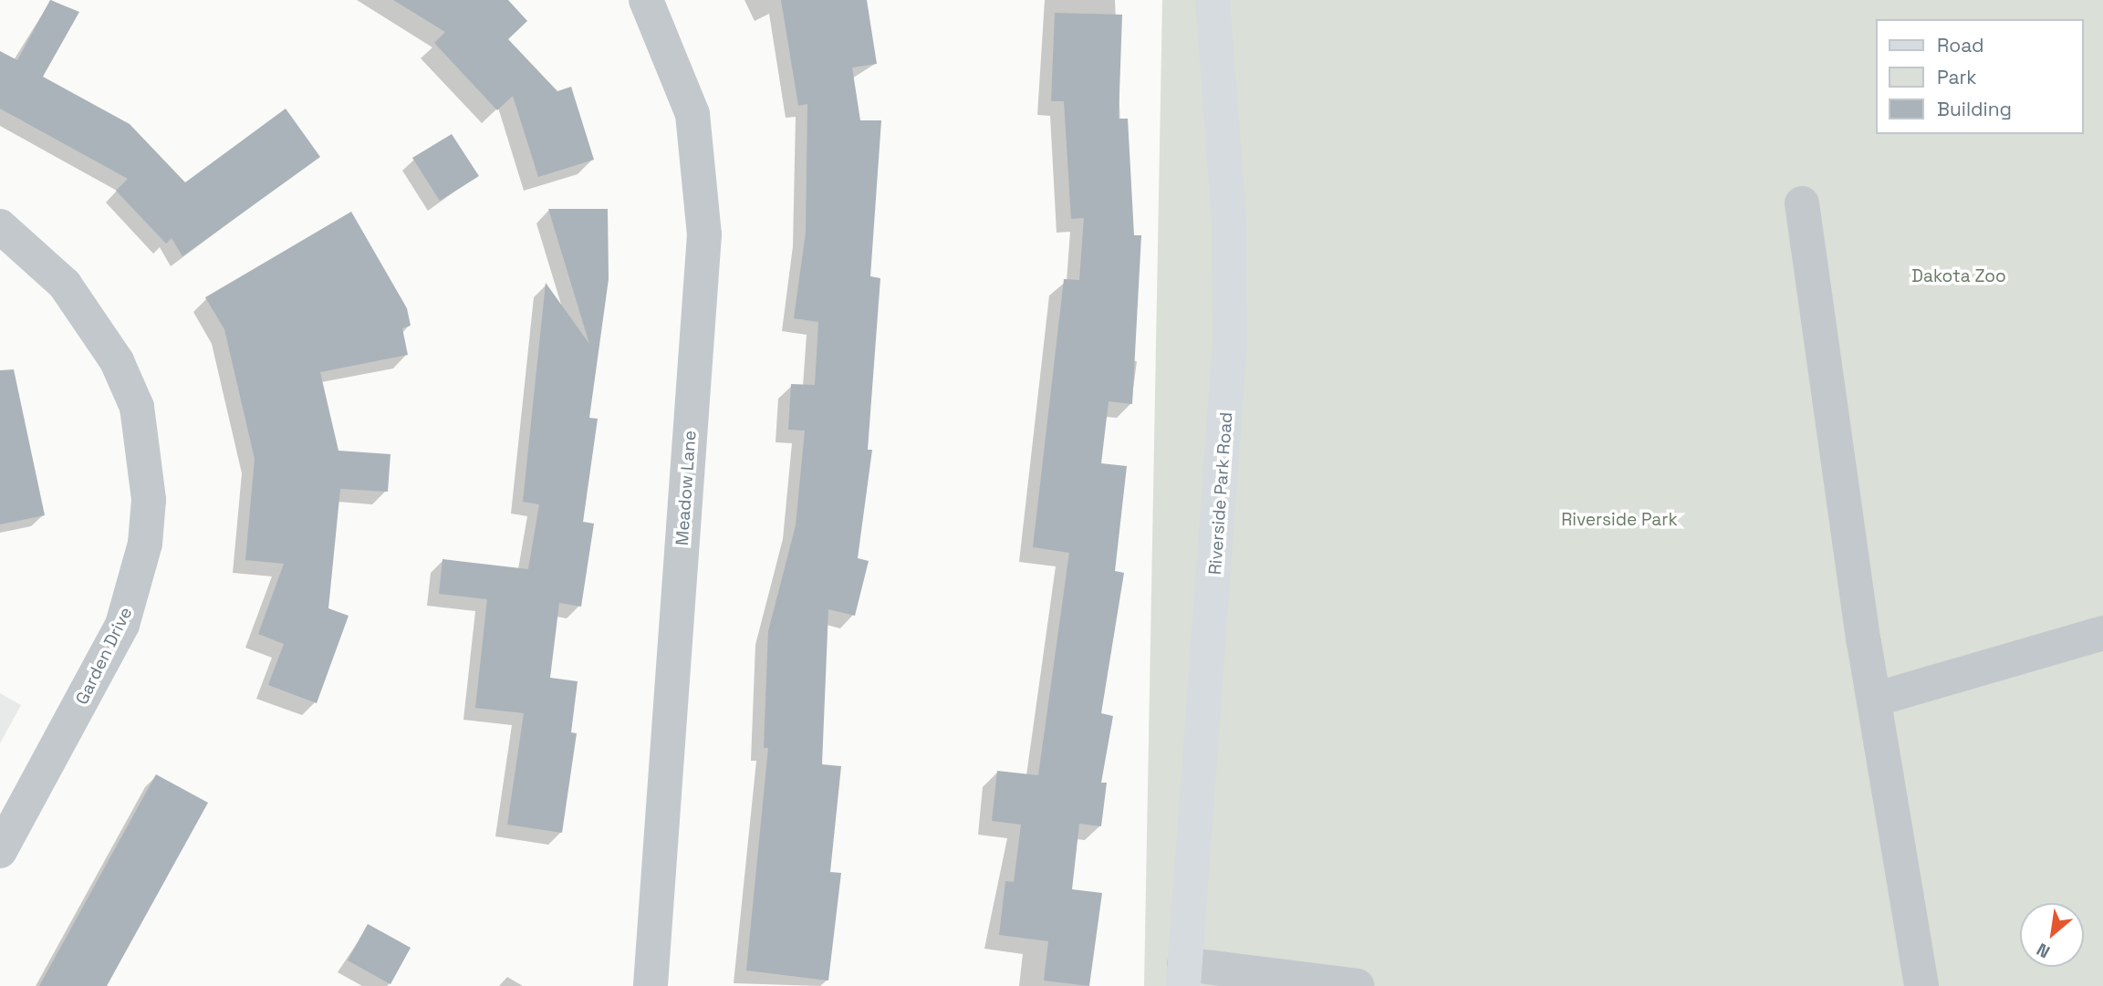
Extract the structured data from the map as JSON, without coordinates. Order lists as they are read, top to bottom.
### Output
{
  "streets": {
    "main road": ["Riverside Park Road"],
    "street": ["Meadow Lane", "Garden Drive"]
  },
  "parks": ["Dakota Zoo", "Riverside Park"],
  "legend": ["Road", "Park", "Building"],
  "north": "bottom left"
}
